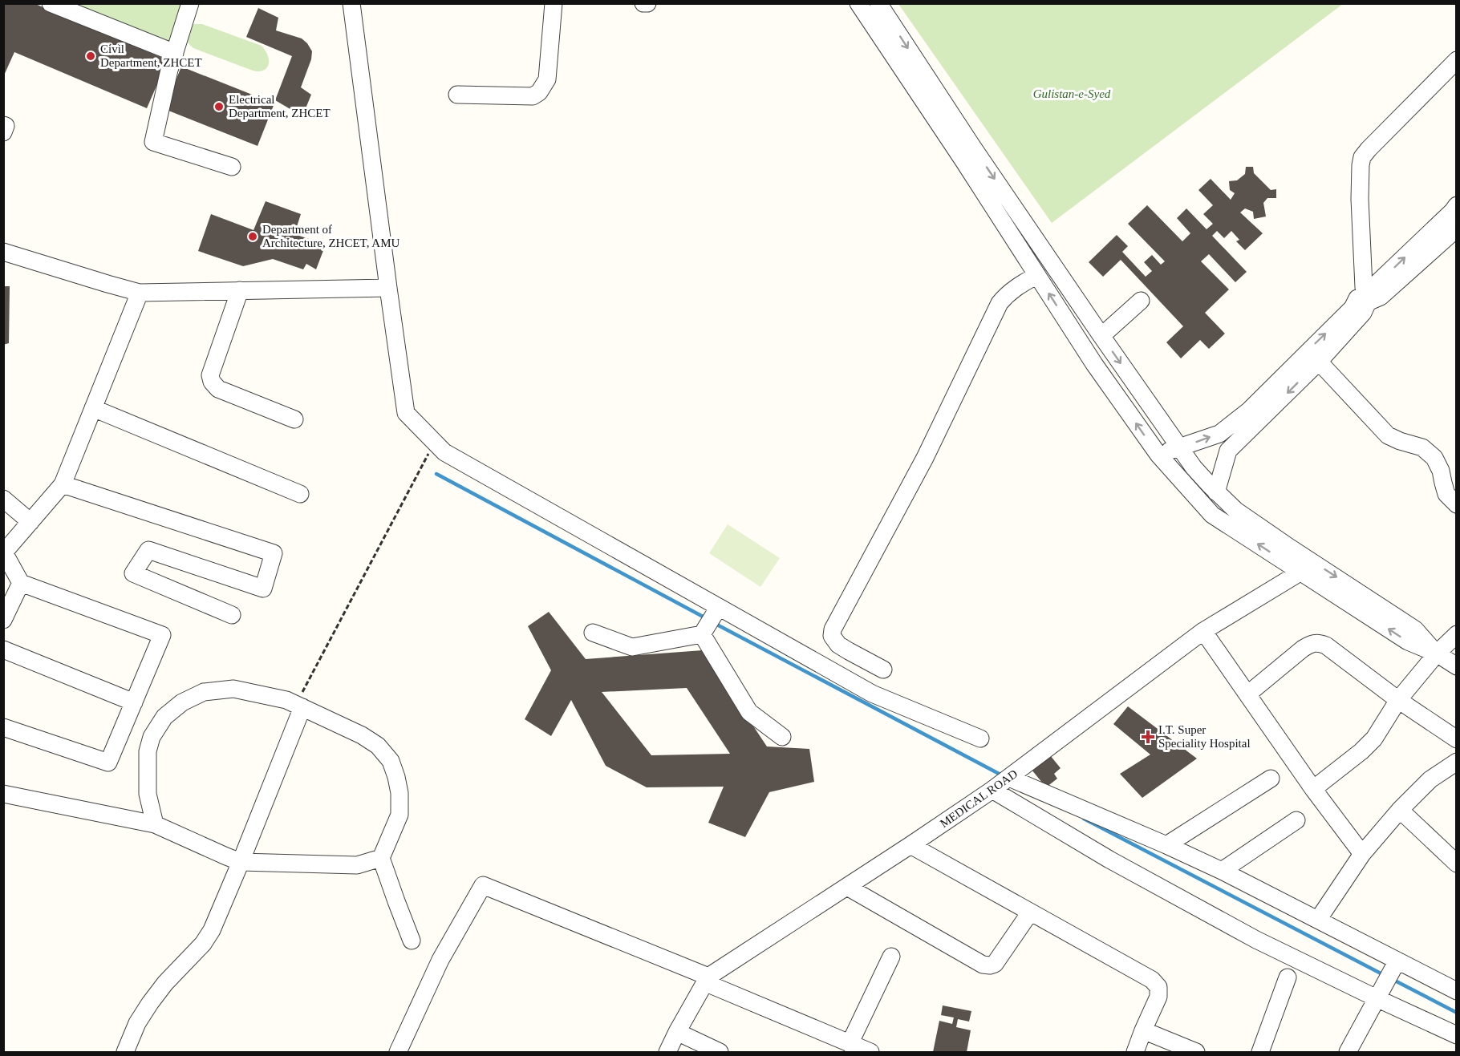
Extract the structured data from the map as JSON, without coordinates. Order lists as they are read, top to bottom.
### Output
{
  "streets": {
    "street": ["MEDICAL ROAD"]
  },
  "parks": ["Gulistan-e-Syed"],
  "places": {
    "other": ["Civil Department, ZHCET", "Electrical Department, ZHCET", "Department of Architecture, ZHCET, AMU"],
    "health": ["I.T. Super Speciality Hospital"]
  }
}
